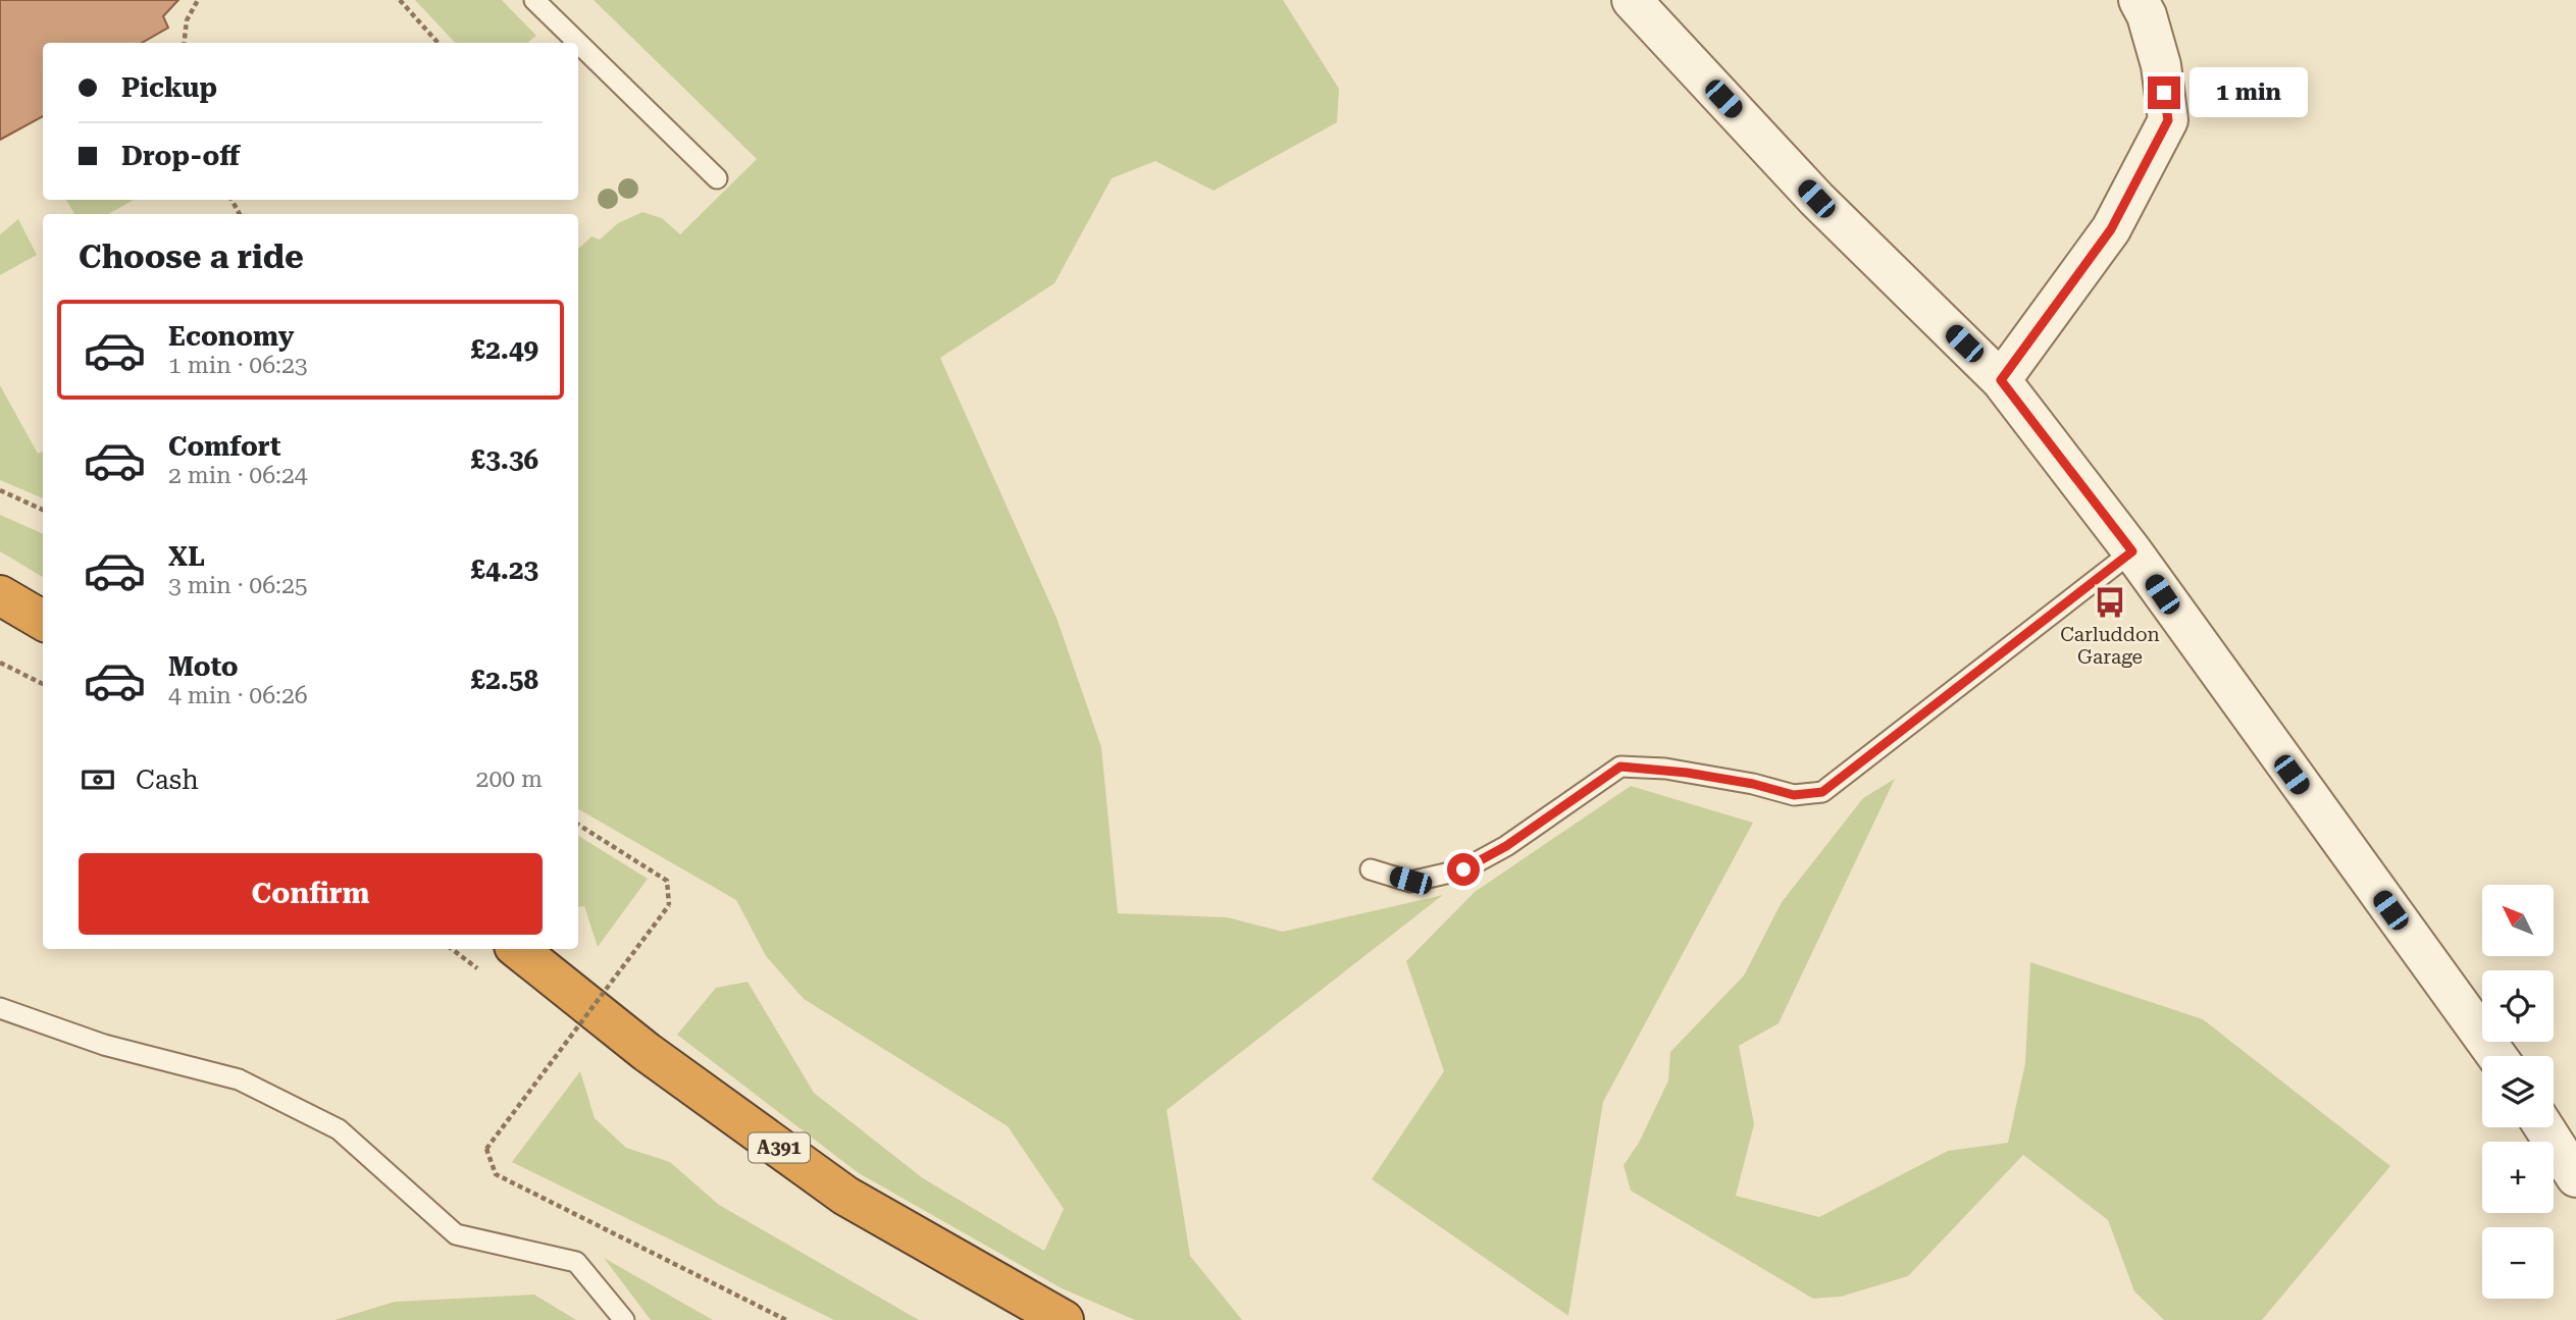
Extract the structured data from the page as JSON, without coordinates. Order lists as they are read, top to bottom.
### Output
{
  "streets": {
    "highway": ["A391"]
  },
  "places": {
    "bus stop": ["Carluddon Garage"]
  },
  "north": "top left",
  "page": {
    "banner": ["Pickup", "Drop-off"],
    "bubble": "1 min",
    "heading": "Choose a ride",
    "list": [
      {
        "name": "Economy",
        "note": "1 min · 06:23",
        "value": "£2.49"
      },
      {
        "name": "Comfort",
        "note": "2 min · 06:24",
        "value": "£3.36"
      },
      {
        "name": "XL",
        "note": "3 min · 06:25",
        "value": "£4.23"
      },
      {
        "name": "Moto",
        "note": "4 min · 06:26",
        "value": "£2.58"
      }
    ],
    "pay": ["Cash", "200 m"],
    "buttons": "Confirm",
    "map_buttons": ["+", "−"]
  }
}
